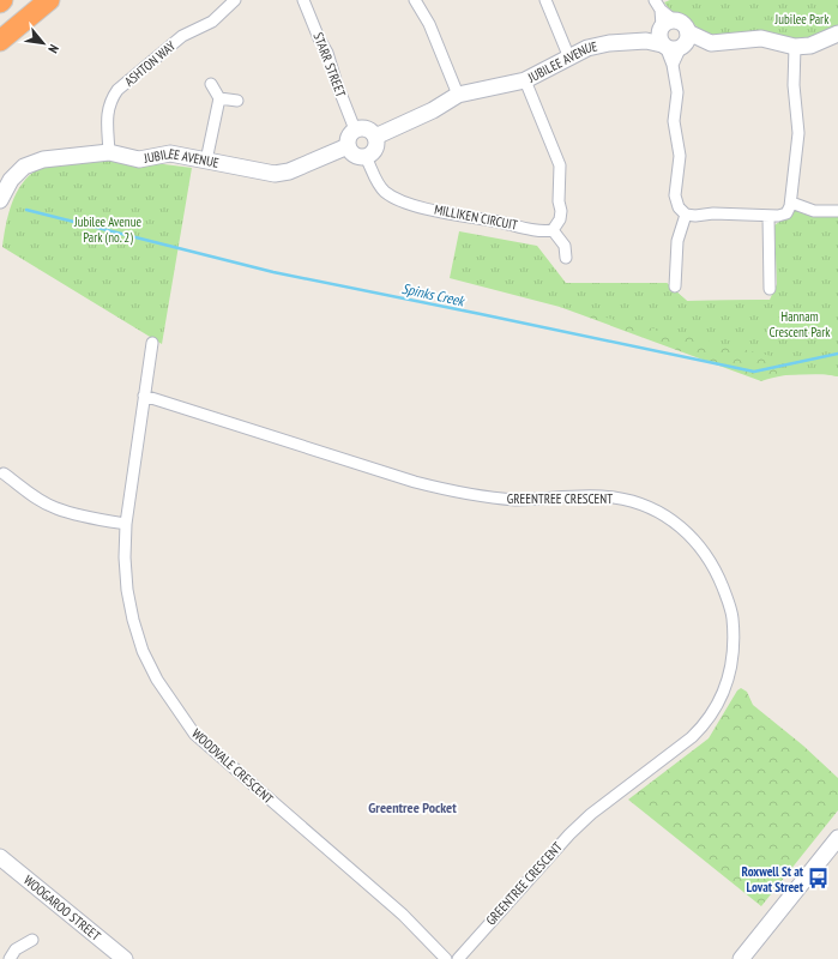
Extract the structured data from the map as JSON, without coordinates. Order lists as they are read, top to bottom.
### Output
{
  "streets": {
    "street": [
      "JUBILEE AVENUE",
      "ASHTON WAY",
      "STARR STREET",
      "MILLIKEN CIRCUIT",
      "GREENTREE CRESCENT",
      "WOODVALE CRESCENT",
      "WOOGAROO STREET"
    ]
  },
  "crossings": [
    ["JUBILEE AVENUE", "ASHTON WAY"],
    ["JUBILEE AVENUE", "STARR STREET"],
    ["JUBILEE AVENUE", "MILLIKEN CIRCUIT"],
    ["STARR STREET", "MILLIKEN CIRCUIT"],
    ["GREENTREE CRESCENT", "WOODVALE CRESCENT"]
  ],
  "districts": ["Greentree Pocket"],
  "water": ["Spinks Creek"],
  "parks": ["Jubilee Park", "Jubilee Avenue Park (no. 2)", "Hannam Crescent Park"],
  "places": {
    "bus stop": ["Roxwell St at Lovat Street"]
  },
  "north": "bottom right"
}
